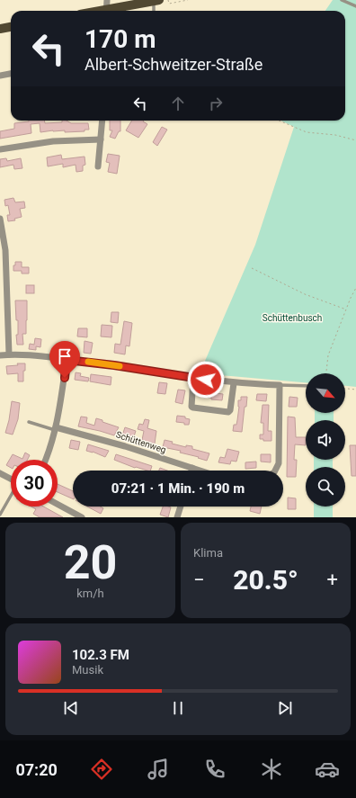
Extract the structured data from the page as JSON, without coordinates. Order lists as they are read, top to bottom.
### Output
{
  "streets": {
    "street": ["Schüttenweg"]
  },
  "parks": ["Schüttenbusch"],
  "north": "bottom right",
  "page": {
    "turn": ["170 m", "Albert-Schweitzer-Straße"],
    "limit": "30",
    "trip": "07:21 · 1 Min. · 190 m",
    "tile": [
      ["20", "km/h"],
      "Klima"
    ],
    "heat": ["−", "20.5°", "+"],
    "song": ["102.3 FM", "Musik"],
    "tabs": "07:20"
  }
}
